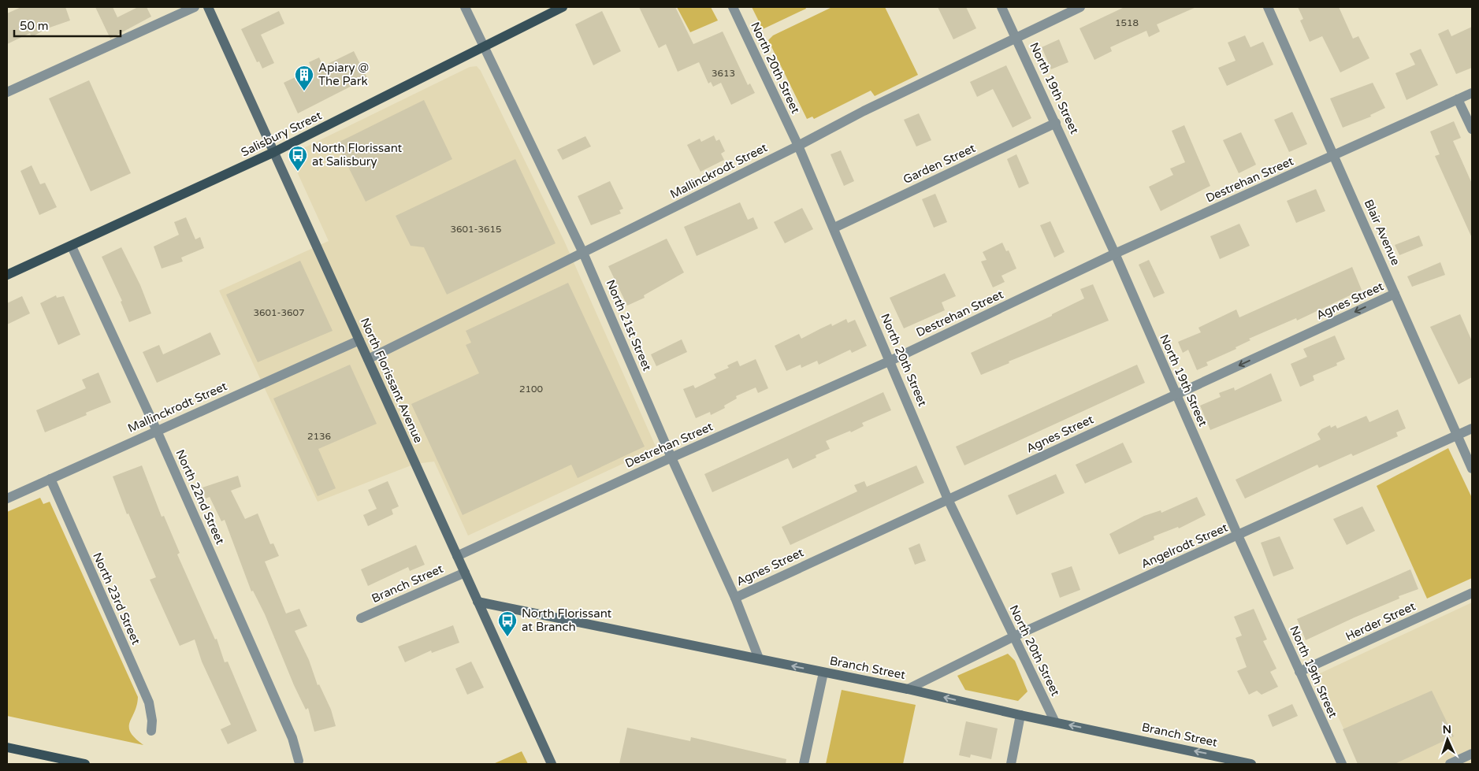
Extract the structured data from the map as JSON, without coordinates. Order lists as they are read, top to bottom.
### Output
{
  "streets": {
    "main road": ["Salisbury Street", "North Florissant Avenue", "Branch Street"],
    "street": [
      "North 20th Street",
      "North 19th Street",
      "Garden Street",
      "Mallinckrodt Street",
      "Destrehan Street",
      "Blair Avenue",
      "Agnes Street",
      "North 21st Street",
      "North 22nd Street",
      "Angelrodt Street",
      "North 23rd Street",
      "Herder Street"
    ]
  },
  "crossings": [
    ["North 20th Street", "Garden Street"],
    ["North 20th Street", "Mallinckrodt Street"],
    ["North 20th Street", "Destrehan Street"],
    ["North 20th Street", "Agnes Street"],
    ["North 20th Street", "Angelrodt Street"],
    ["North 20th Street", "Branch Street"],
    ["North 19th Street", "Garden Street"],
    ["North 19th Street", "Mallinckrodt Street"],
    ["North 19th Street", "Destrehan Street"],
    ["North 19th Street", "Agnes Street"],
    ["North 19th Street", "Angelrodt Street"],
    ["North 19th Street", "Herder Street"],
    ["Salisbury Street", "North 21st Street"],
    ["Salisbury Street", "North Florissant Avenue"],
    ["Salisbury Street", "North 22nd Street"],
    ["Mallinckrodt Street", "North 21st Street"],
    ["Mallinckrodt Street", "North Florissant Avenue"],
    ["Mallinckrodt Street", "North 22nd Street"],
    ["Mallinckrodt Street", "North 23rd Street"],
    ["Destrehan Street", "Blair Avenue"],
    ["Destrehan Street", "North 21st Street"],
    ["Destrehan Street", "North Florissant Avenue"],
    ["Blair Avenue", "Agnes Street"],
    ["Blair Avenue", "Angelrodt Street"],
    ["Agnes Street", "North 21st Street"],
    ["North 21st Street", "Branch Street"],
    ["North Florissant Avenue", "Branch Street"],
    ["Angelrodt Street", "Branch Street"]
  ],
  "one_way": ["Branch Street"],
  "places": {
    "building": ["Apiary @ The Park"],
    "bus stop": ["North Florissant at Salisbury", "North Florissant at Branch"]
  },
  "house_numbers": [
    "1518",
    "3613",
    "3601-3615",
    "3601-3607",
    "2100",
    "2136"
  ],
  "scale_bar": "50 m",
  "north": "top"
}
